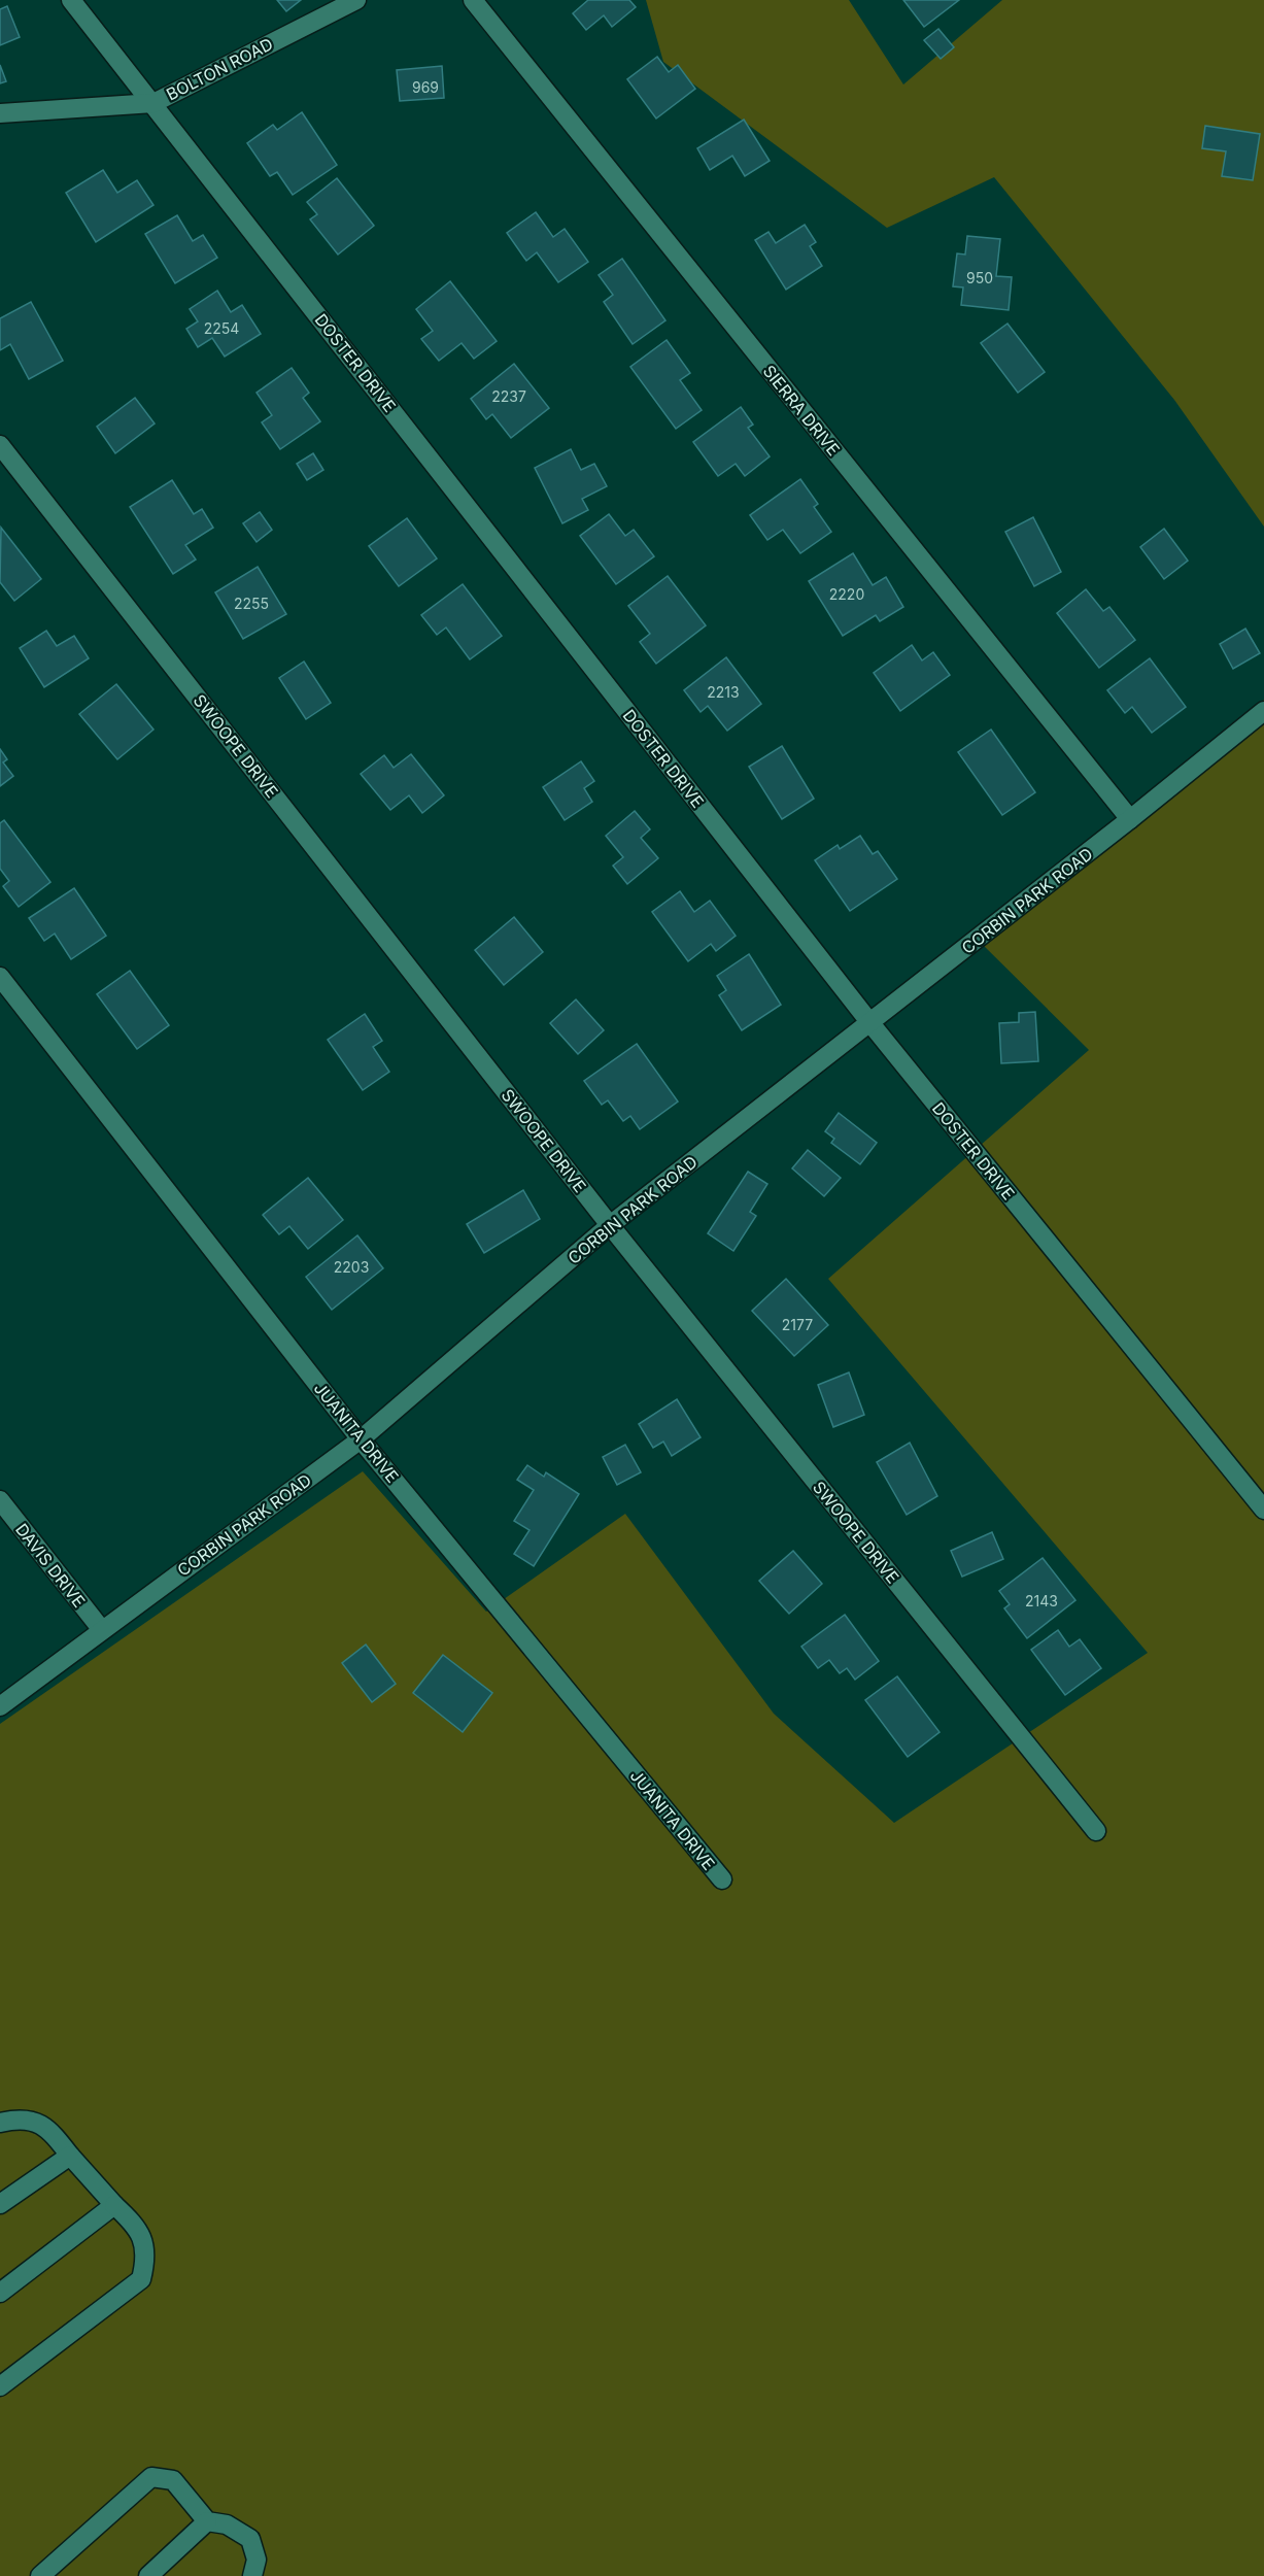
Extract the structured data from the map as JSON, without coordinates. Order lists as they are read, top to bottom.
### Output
{
  "streets": {
    "street": [
      "BOLTON ROAD",
      "DOSTER DRIVE",
      "SIERRA DRIVE",
      "SWOOPE DRIVE",
      "CORBIN PARK ROAD",
      "JUANITA DRIVE",
      "DAVIS DRIVE"
    ]
  },
  "crossings": [
    ["BOLTON ROAD", "DOSTER DRIVE"],
    ["DOSTER DRIVE", "CORBIN PARK ROAD"],
    ["SIERRA DRIVE", "CORBIN PARK ROAD"],
    ["SWOOPE DRIVE", "CORBIN PARK ROAD"],
    ["CORBIN PARK ROAD", "JUANITA DRIVE"],
    ["CORBIN PARK ROAD", "DAVIS DRIVE"]
  ],
  "house_numbers": [
    "969",
    "950",
    "2254",
    "2237",
    "2220",
    "2255",
    "2213",
    "2203",
    "2177",
    "2143"
  ]
}
